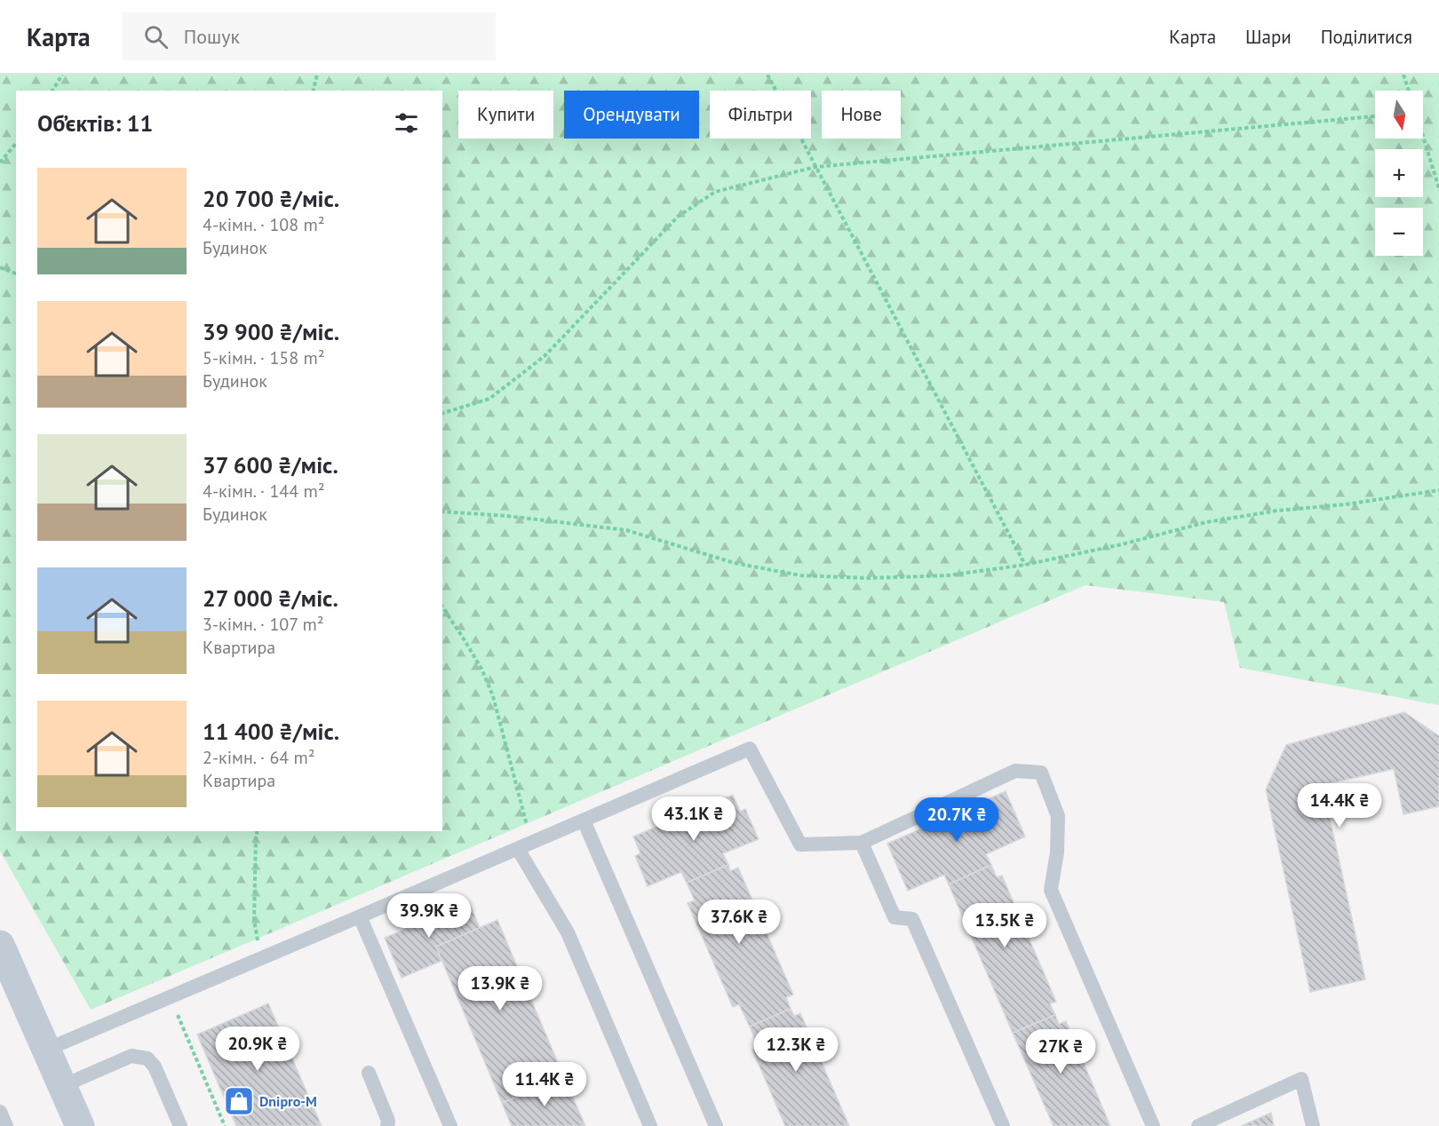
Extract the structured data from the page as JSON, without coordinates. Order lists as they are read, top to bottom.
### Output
{
  "places": {
    "shop": ["Dnipro-M"]
  },
  "north": "bottom",
  "page": {
    "header": "Карта",
    "search": "Пошук",
    "nav": ["Карта", "Шари", "Поділитися"],
    "map_buttons": ["+", "−"],
    "chip": [
      "Купити",
      "Орендувати",
      "Фільтри",
      "Нове"
    ],
    "heading": "Об’єктів: 11",
    "list": [
      {
        "name": "20 700 ₴/міс.",
        "note": "4-кімн. · 108 m² · Будинок"
      },
      {
        "name": "39 900 ₴/міс.",
        "note": "5-кімн. · 158 m² · Будинок"
      },
      {
        "name": "37 600 ₴/міс.",
        "note": "4-кімн. · 144 m² · Будинок"
      },
      {
        "name": "27 000 ₴/міс.",
        "note": "3-кімн. · 107 m² · Квартира"
      },
      {
        "name": "11 400 ₴/міс.",
        "note": "2-кімн. · 64 m² · Квартира"
      }
    ],
    "price": [
      "14.4K ₴",
      "43.1K ₴",
      "20.7K ₴",
      "39.9K ₴",
      "37.6K ₴",
      "13.5K ₴",
      "13.9K ₴",
      "20.9K ₴",
      "12.3K ₴",
      "27K ₴",
      "11.4K ₴"
    ]
  }
}
